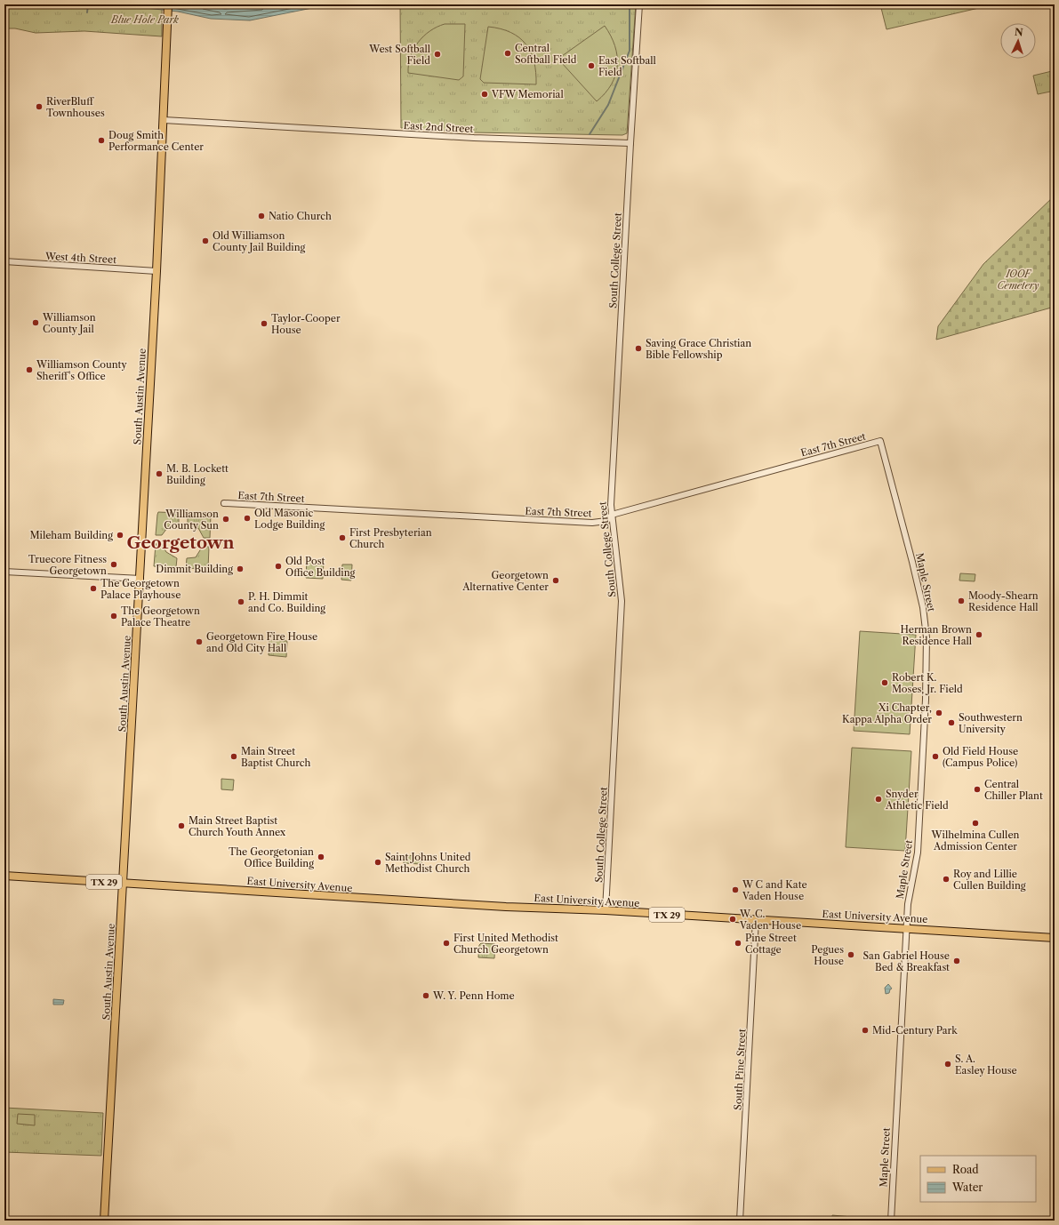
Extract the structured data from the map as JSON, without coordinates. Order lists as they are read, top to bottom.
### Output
{
  "streets": {
    "main road": ["South Austin Avenue", "TX 29", "East University Avenue"],
    "street": [
      "East 2nd Street",
      "West 4th Street",
      "South College Street",
      "East 7th Street",
      "Maple Street",
      "South Pine Street"
    ]
  },
  "crossings": [
    ["East 2nd Street", "South College Street"],
    ["East 2nd Street", "South Austin Avenue"],
    ["West 4th Street", "South Austin Avenue"],
    ["South College Street", "East 7th Street"],
    ["South College Street", "East University Avenue"],
    ["South Austin Avenue", "TX 29"],
    ["South Austin Avenue", "East University Avenue"],
    ["East 7th Street", "Maple Street"],
    ["Maple Street", "East University Avenue"],
    ["TX 29", "East University Avenue"],
    ["East University Avenue", "South Pine Street"]
  ],
  "districts": ["Georgetown"],
  "parks": ["Blue Hole Park", "IOOF Cemetery"],
  "places": [
    "Central Softball Field",
    "West Softball Field",
    "East Softball Field",
    "VFW Memorial",
    "RiverBluff Townhouses",
    "Doug Smith Performance Center",
    "Natio Church",
    "Old Williamson County Jail Building",
    "Williamson County Jail",
    "Taylor-Cooper House",
    "Saving Grace Christian Bible Fellowship",
    "Williamson County Sheriff's Office",
    "M. B. Lockett Building",
    "Old Masonic Lodge Building",
    "Williamson County Sun",
    "Mileham Building",
    "First Presbyterian Church",
    "Truecore Fitness Georgetown",
    "Old Post Office Building",
    "Dimmit Building",
    "Georgetown Alternative Center",
    "The Georgetown Palace Playhouse",
    "Moody-Shearn Residence Hall",
    "P. H. Dimmit and Co. Building",
    "The Georgetown Palace Theatre",
    "Herman Brown Residence Hall",
    "Georgetown Fire House and Old City Hall",
    "Robert K. Moses, Jr. Field",
    "Xi Chapter, Kappa Alpha Order",
    "Southwestern University",
    "Main Street Baptist Church",
    "Old Field House (Campus Police)",
    "Central Chiller Plant",
    "Snyder Athletic Field",
    "Wilhelmina Cullen Admission Center",
    "Main Street Baptist Church Youth Annex",
    "The Georgetonian Office Building",
    "Saint Johns United Methodist Church",
    "Roy and Lillie Cullen Building",
    "W C and Kate Vaden House",
    "W. C. Vaden House",
    "First United Methodist Church Georgetown",
    "Pine Street Cottage",
    "Pegues House",
    "San Gabriel House Bed & Breakfast",
    "W. Y. Penn Home",
    "Mid-Century Park",
    "S. A. Easley House"
  ],
  "legend": ["Road", "Water"],
  "north": "top"
}
